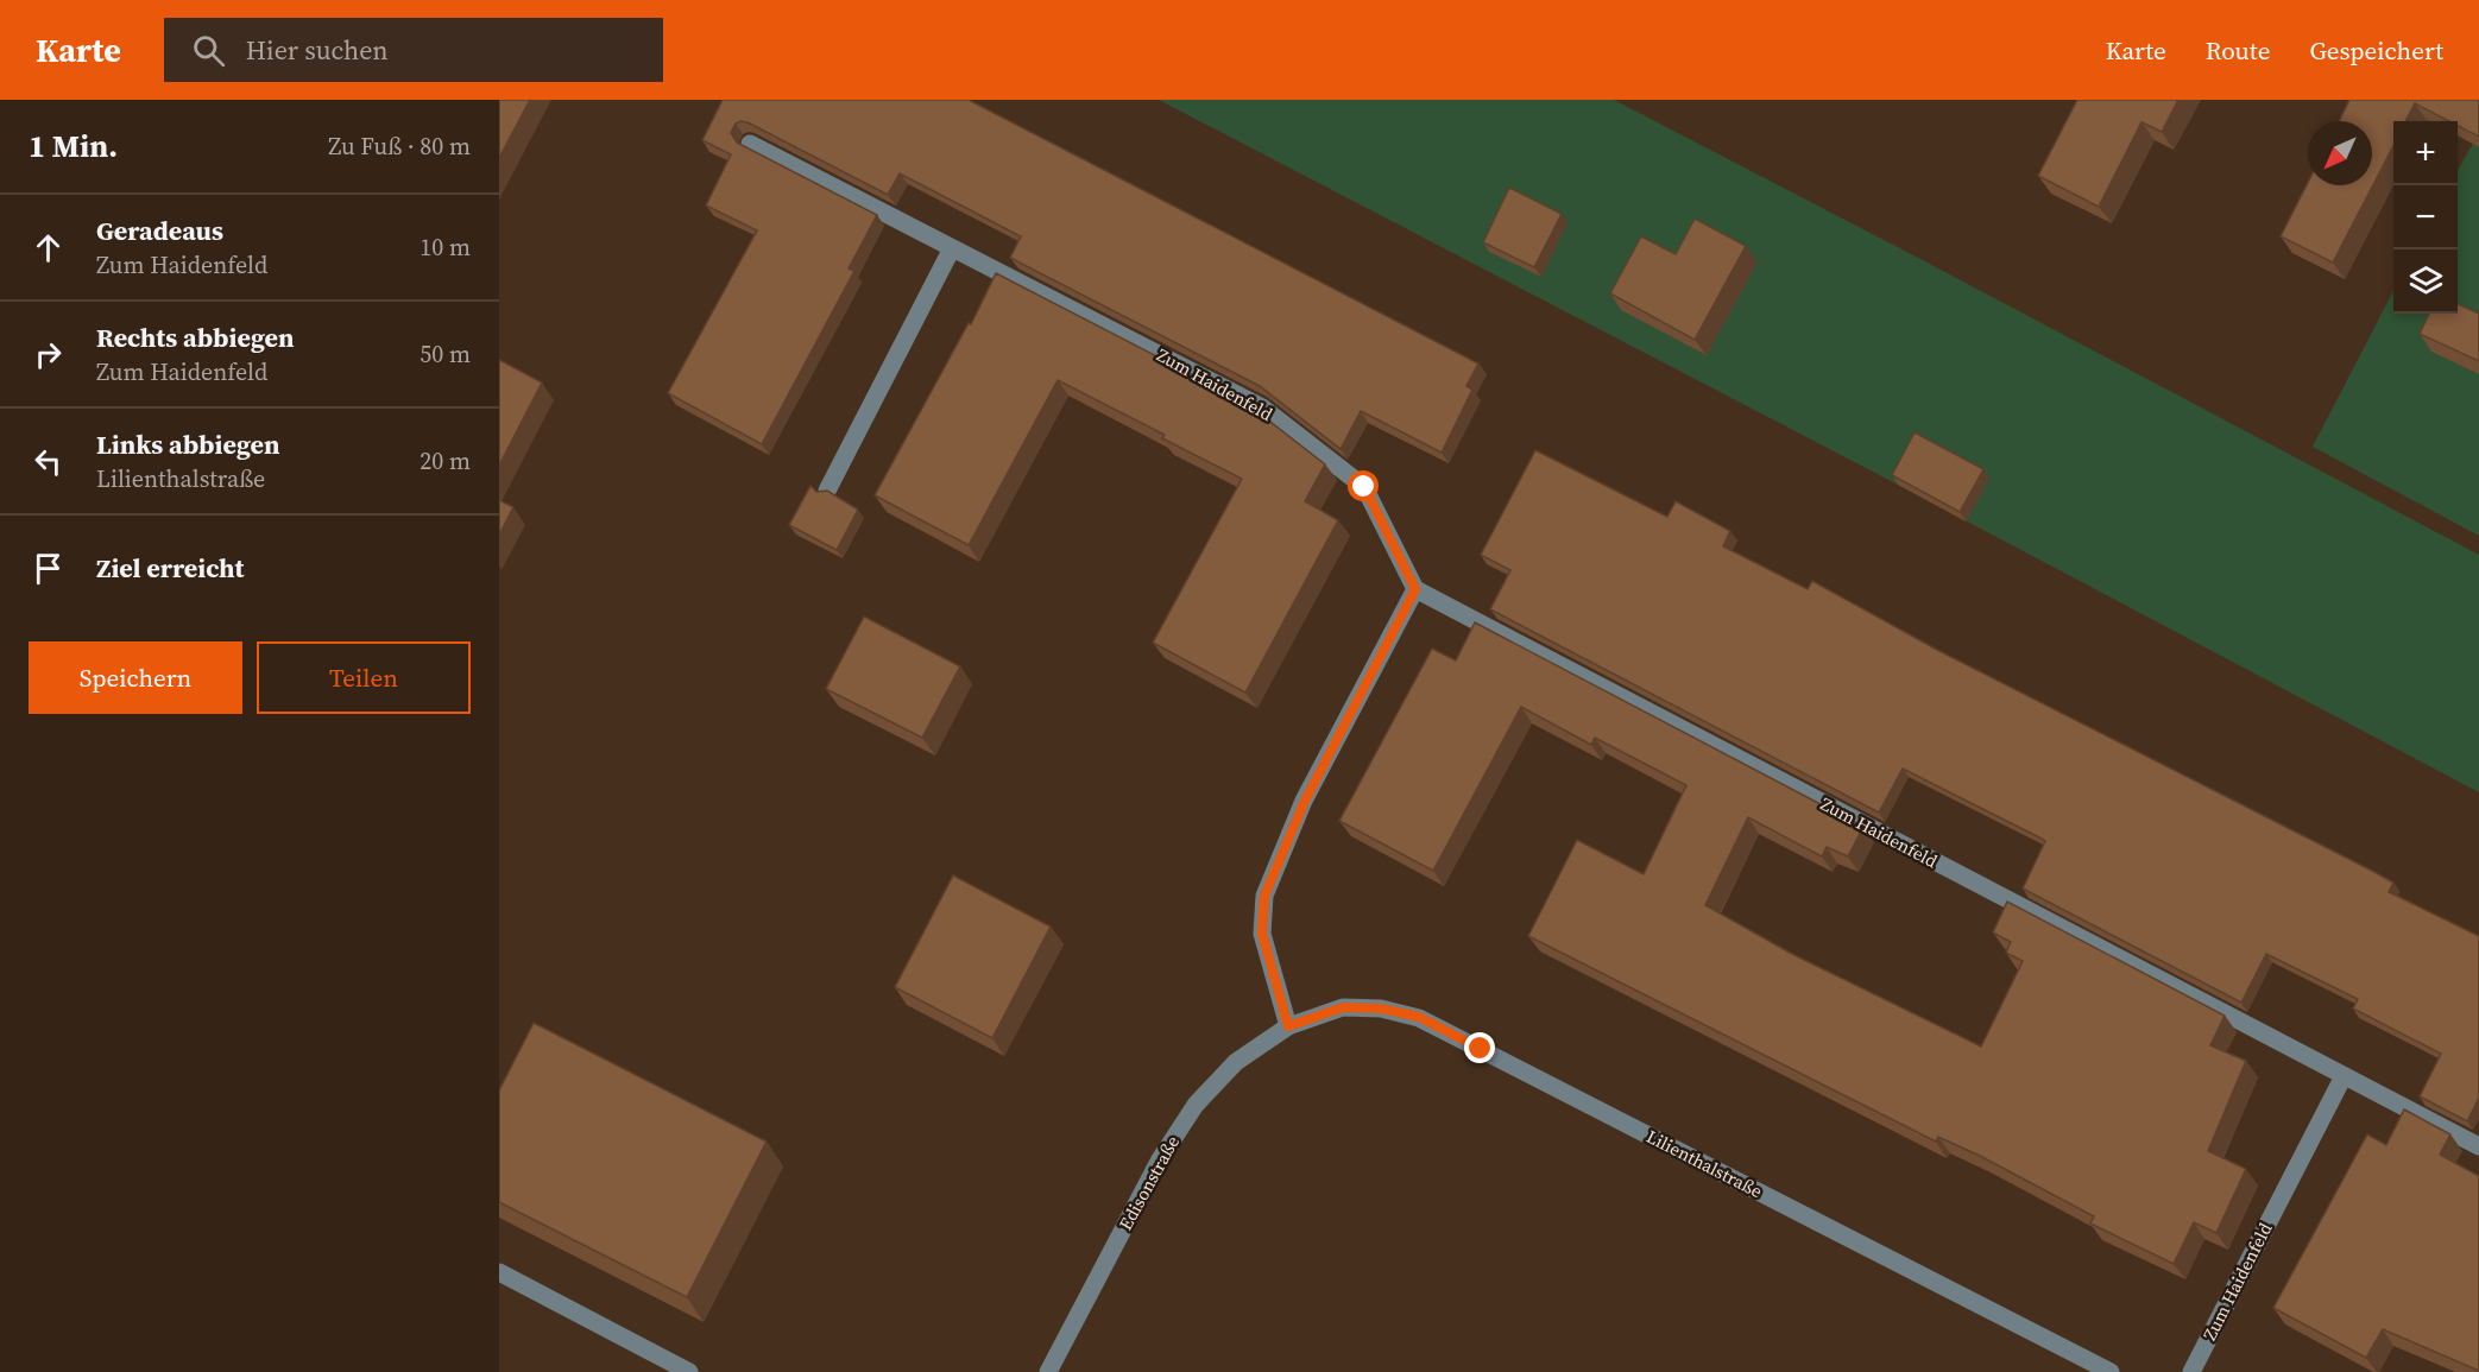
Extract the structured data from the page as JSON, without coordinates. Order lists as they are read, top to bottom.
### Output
{
  "streets": {
    "street": ["Zum Haidenfeld", "Lilienthalstraße", "Edisonstraße"]
  },
  "crossings": [
    ["Lilienthalstraße", "Edisonstraße"]
  ],
  "north": "bottom left",
  "page": {
    "header": "Karte",
    "search": "Hier suchen",
    "nav": ["Karte", "Route", "Gespeichert"],
    "heading": ["1 Min.", "Zu Fuß · 80 m"],
    "map_buttons": ["+", "−"],
    "list": [
      ["Geradeaus", "Zum Haidenfeld", "10 m"],
      ["Rechts abbiegen", "Zum Haidenfeld", "50 m"],
      ["Links abbiegen", "Lilienthalstraße", "20 m"],
      "Ziel erreicht"
    ],
    "buttons": ["Speichern", "Teilen"]
  }
}
